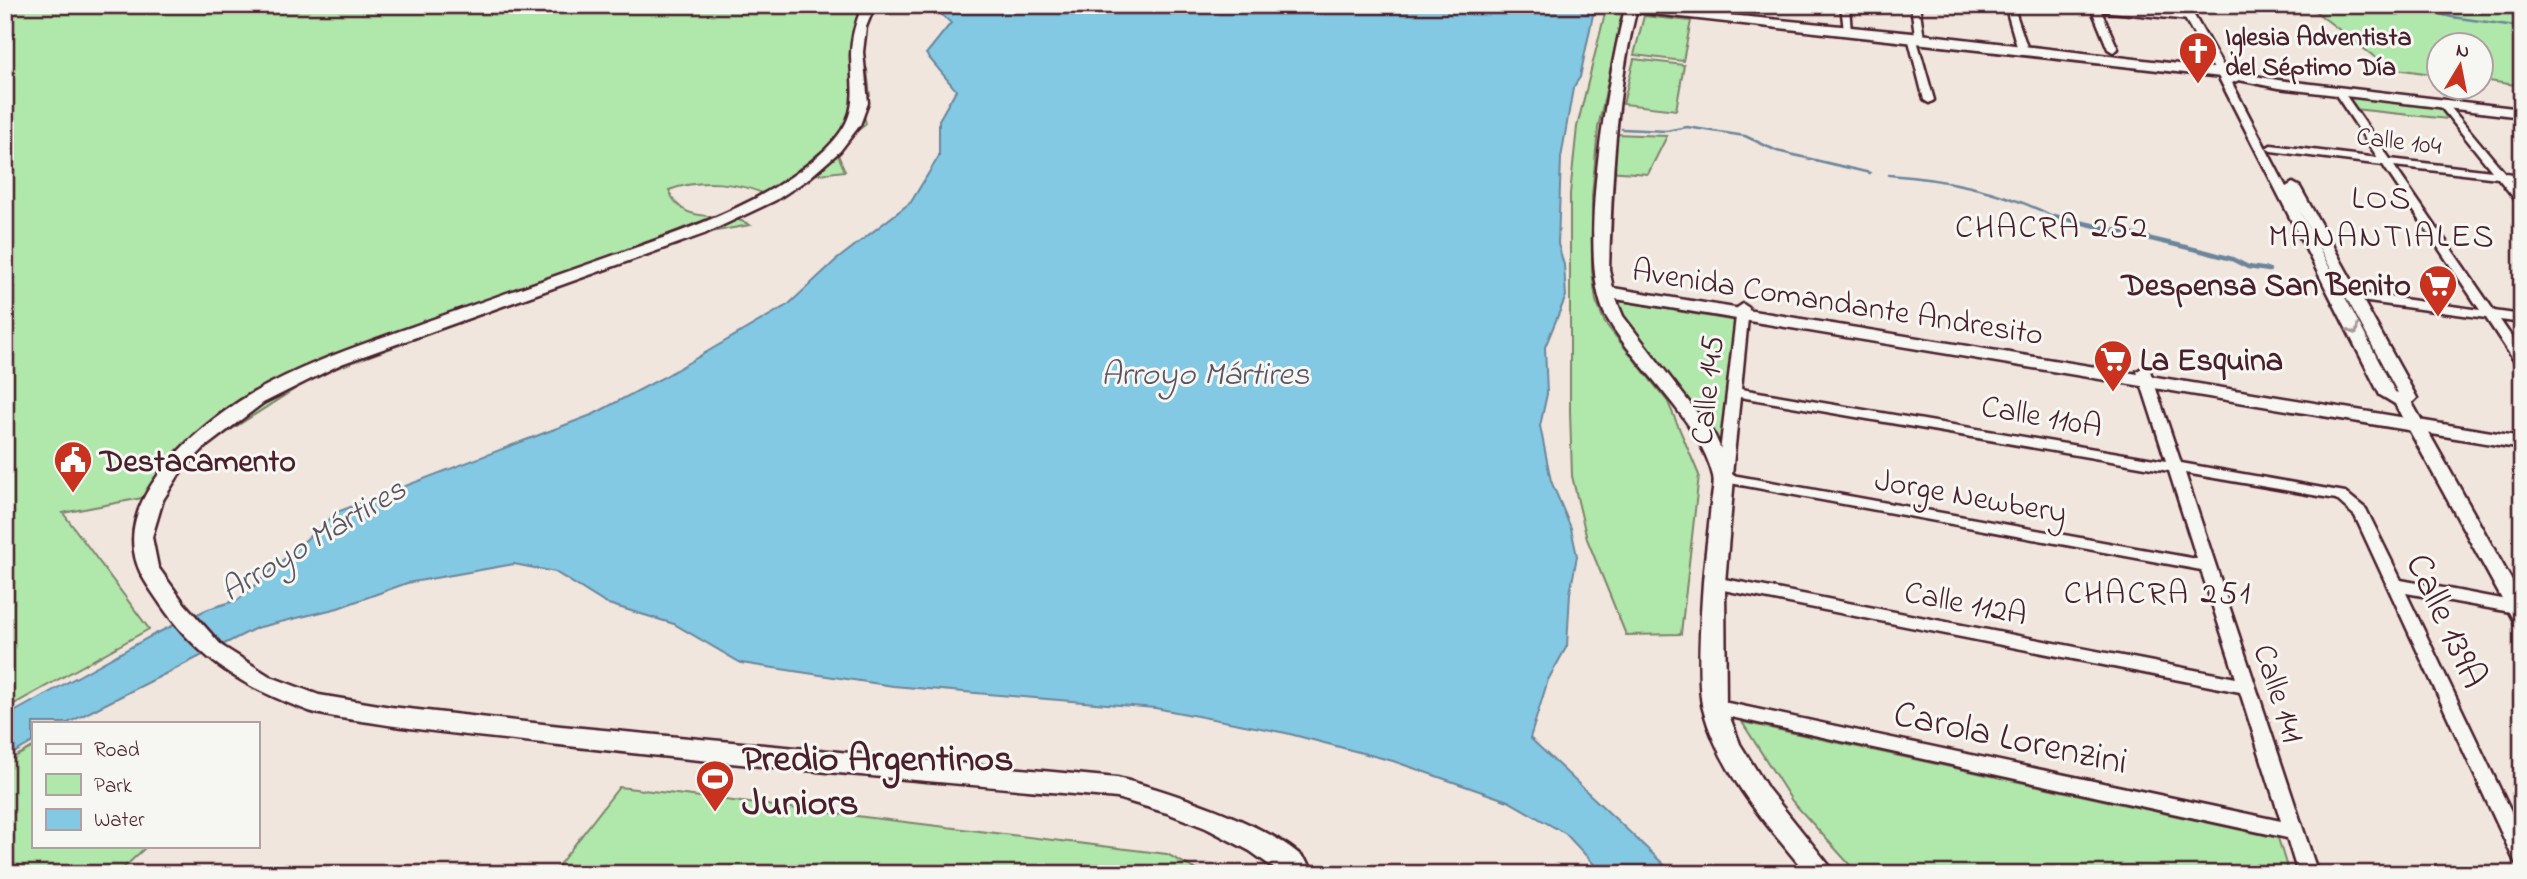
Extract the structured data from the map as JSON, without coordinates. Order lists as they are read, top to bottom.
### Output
{
  "streets": {
    "main road": ["Avenida Comandante Andresito"],
    "street": [
      "Calle 104",
      "Calle 145",
      "Calle 110A",
      "Jorge Newbery",
      "Calle 112A",
      "Calle 139A",
      "Calle 141",
      "Carola Lorenzini"
    ]
  },
  "crossings": [
    ["Avenida Comandante Andresito", "Calle 145"],
    ["Avenida Comandante Andresito", "Calle 141"],
    ["Calle 145", "Calle 110A"],
    ["Calle 145", "Jorge Newbery"],
    ["Calle 110A", "Calle 139A"],
    ["Calle 110A", "Calle 141"],
    ["Jorge Newbery", "Calle 141"],
    ["Calle 112A", "Calle 141"],
    ["Calle 141", "Carola Lorenzini"]
  ],
  "districts": ["LOS MANANTIALES", "CHACRA 252", "CHACRA 251"],
  "water": ["Arroyo Mártires"],
  "places": {
    "church": ["Iglesia Adventista del Séptimo Día"],
    "supermarket": ["Despensa San Benito", "La Esquina"],
    "public building": ["Destacamento"],
    "sports": ["Predio Argentinos Juniors"]
  },
  "legend": ["Road", "Park", "Water"],
  "north": "top"
}
